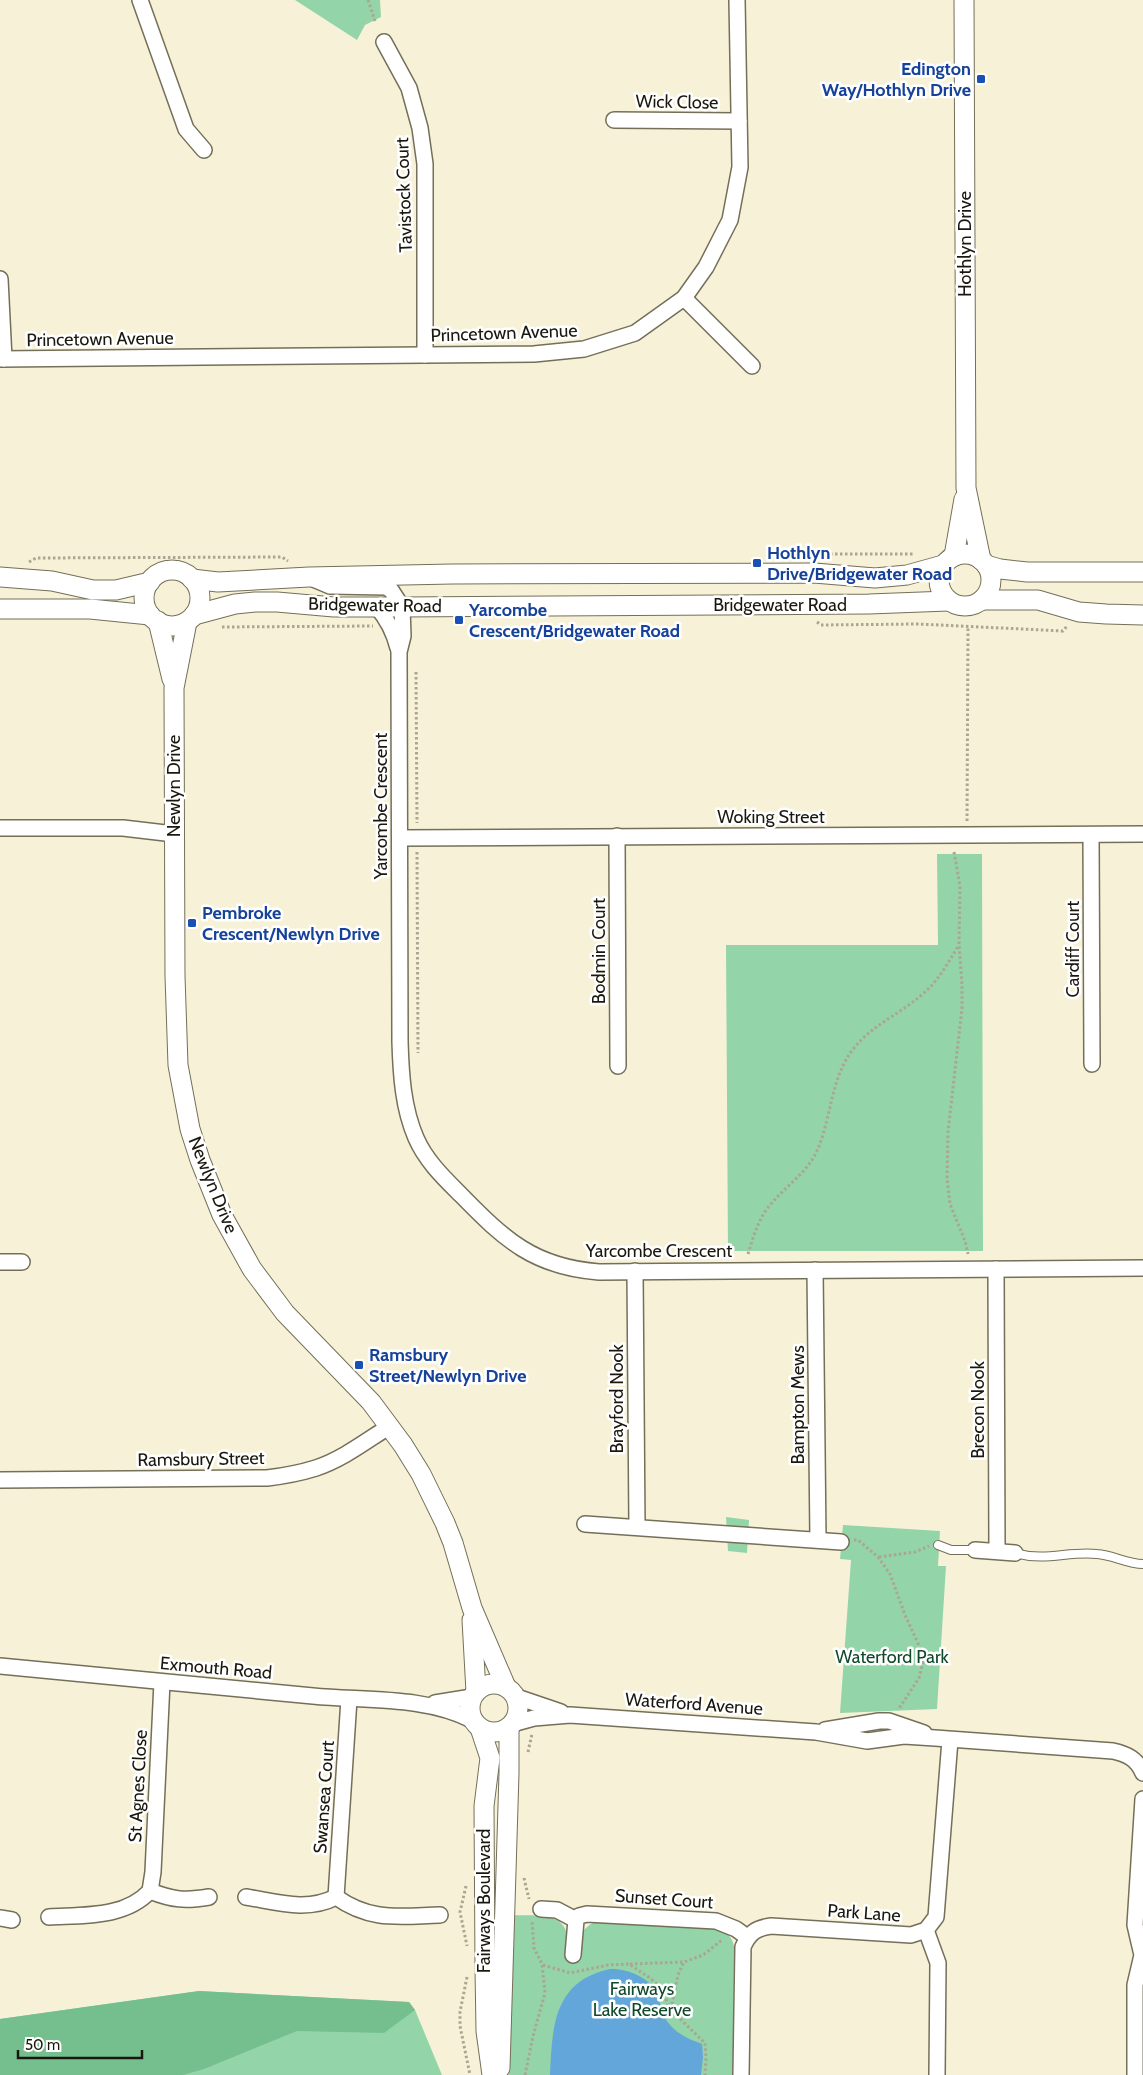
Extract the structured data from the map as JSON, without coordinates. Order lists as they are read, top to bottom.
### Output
{
  "streets": {
    "street": [
      "Wick Close",
      "Tavistock Court",
      "Hothlyn Drive",
      "Princetown Avenue",
      "Bridgewater Road",
      "Newlyn Drive",
      "Yarcombe Crescent",
      "Woking Street",
      "Cardiff Court",
      "Bodmin Court",
      "Brayford Nook",
      "Bampton Mews",
      "Brecon Nook",
      "Ramsbury Street",
      "Exmouth Road",
      "Waterford Avenue",
      "St Agnes Close",
      "Swansea Court",
      "Sunset Court",
      "Fairways Boulevard",
      "Park Lane"
    ]
  },
  "crossings": [
    ["Wick Close", "Princetown Avenue"],
    ["Tavistock Court", "Princetown Avenue"],
    ["Hothlyn Drive", "Bridgewater Road"],
    ["Bridgewater Road", "Newlyn Drive"],
    ["Bridgewater Road", "Yarcombe Crescent"],
    ["Newlyn Drive", "Ramsbury Street"],
    ["Newlyn Drive", "Exmouth Road"],
    ["Newlyn Drive", "Waterford Avenue"],
    ["Newlyn Drive", "Fairways Boulevard"],
    ["Yarcombe Crescent", "Woking Street"],
    ["Yarcombe Crescent", "Brayford Nook"],
    ["Yarcombe Crescent", "Bampton Mews"],
    ["Yarcombe Crescent", "Brecon Nook"],
    ["Woking Street", "Cardiff Court"],
    ["Woking Street", "Bodmin Court"],
    ["Exmouth Road", "Waterford Avenue"],
    ["Exmouth Road", "St Agnes Close"],
    ["Exmouth Road", "Swansea Court"],
    ["Exmouth Road", "Fairways Boulevard"],
    ["Waterford Avenue", "Fairways Boulevard"],
    ["Waterford Avenue", "Park Lane"],
    ["Sunset Court", "Park Lane"]
  ],
  "parks": ["Waterford Park", "Fairways Lake Reserve"],
  "places": {
    "transit": [
      "Edington Way/Hothlyn Drive",
      "Hothlyn Drive/Bridgewater Road",
      "Yarcombe Crescent/Bridgewater Road",
      "Pembroke Crescent/Newlyn Drive",
      "Ramsbury Street/Newlyn Drive"
    ]
  },
  "scale_bar": "50 m"
}
